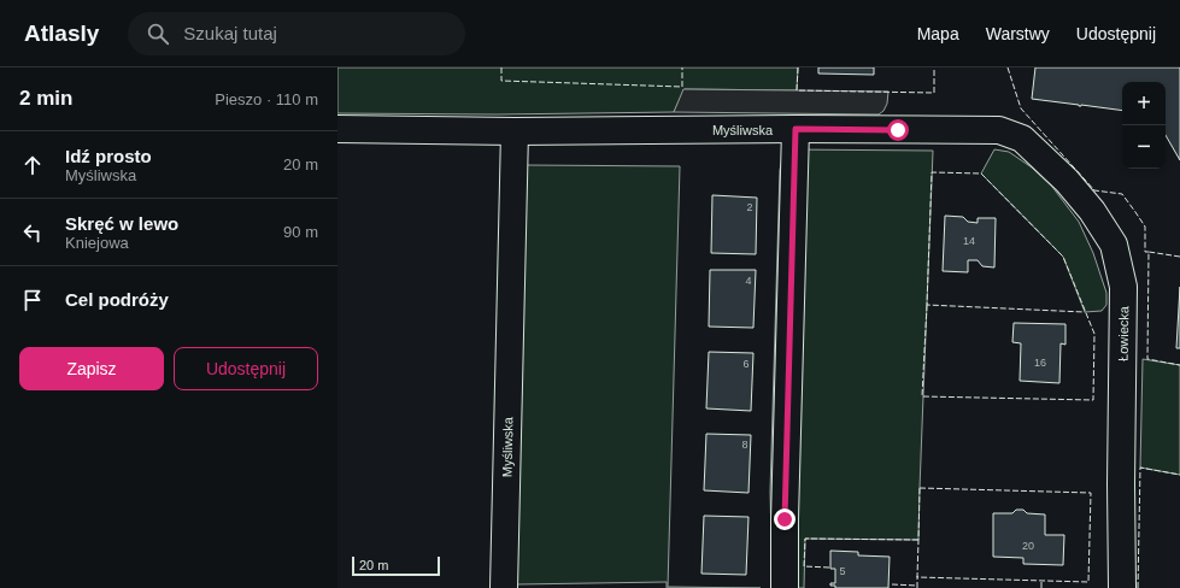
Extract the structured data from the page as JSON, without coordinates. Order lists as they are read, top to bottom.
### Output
{
  "streets": {
    "street": ["Myśliwska", "Łowiecka"]
  },
  "crossings": [
    ["Myśliwska", "Łowiecka"]
  ],
  "house_numbers": [
    "2",
    "14",
    "4",
    "16",
    "6",
    "8",
    "20",
    "5"
  ],
  "scale_bar": "20 m",
  "page": {
    "header": "Atlasly",
    "search": "Szukaj tutaj",
    "nav": ["Mapa", "Warstwy", "Udostępnij"],
    "heading": ["2 min", "Pieszo · 110 m"],
    "map_buttons": ["+", "−"],
    "list": [
      ["Idź prosto", "Myśliwska", "20 m"],
      ["Skręć w lewo", "Kniejowa", "90 m"],
      "Cel podróży"
    ],
    "buttons": ["Zapisz", "Udostępnij"],
    "scale": "20 m"
  }
}
